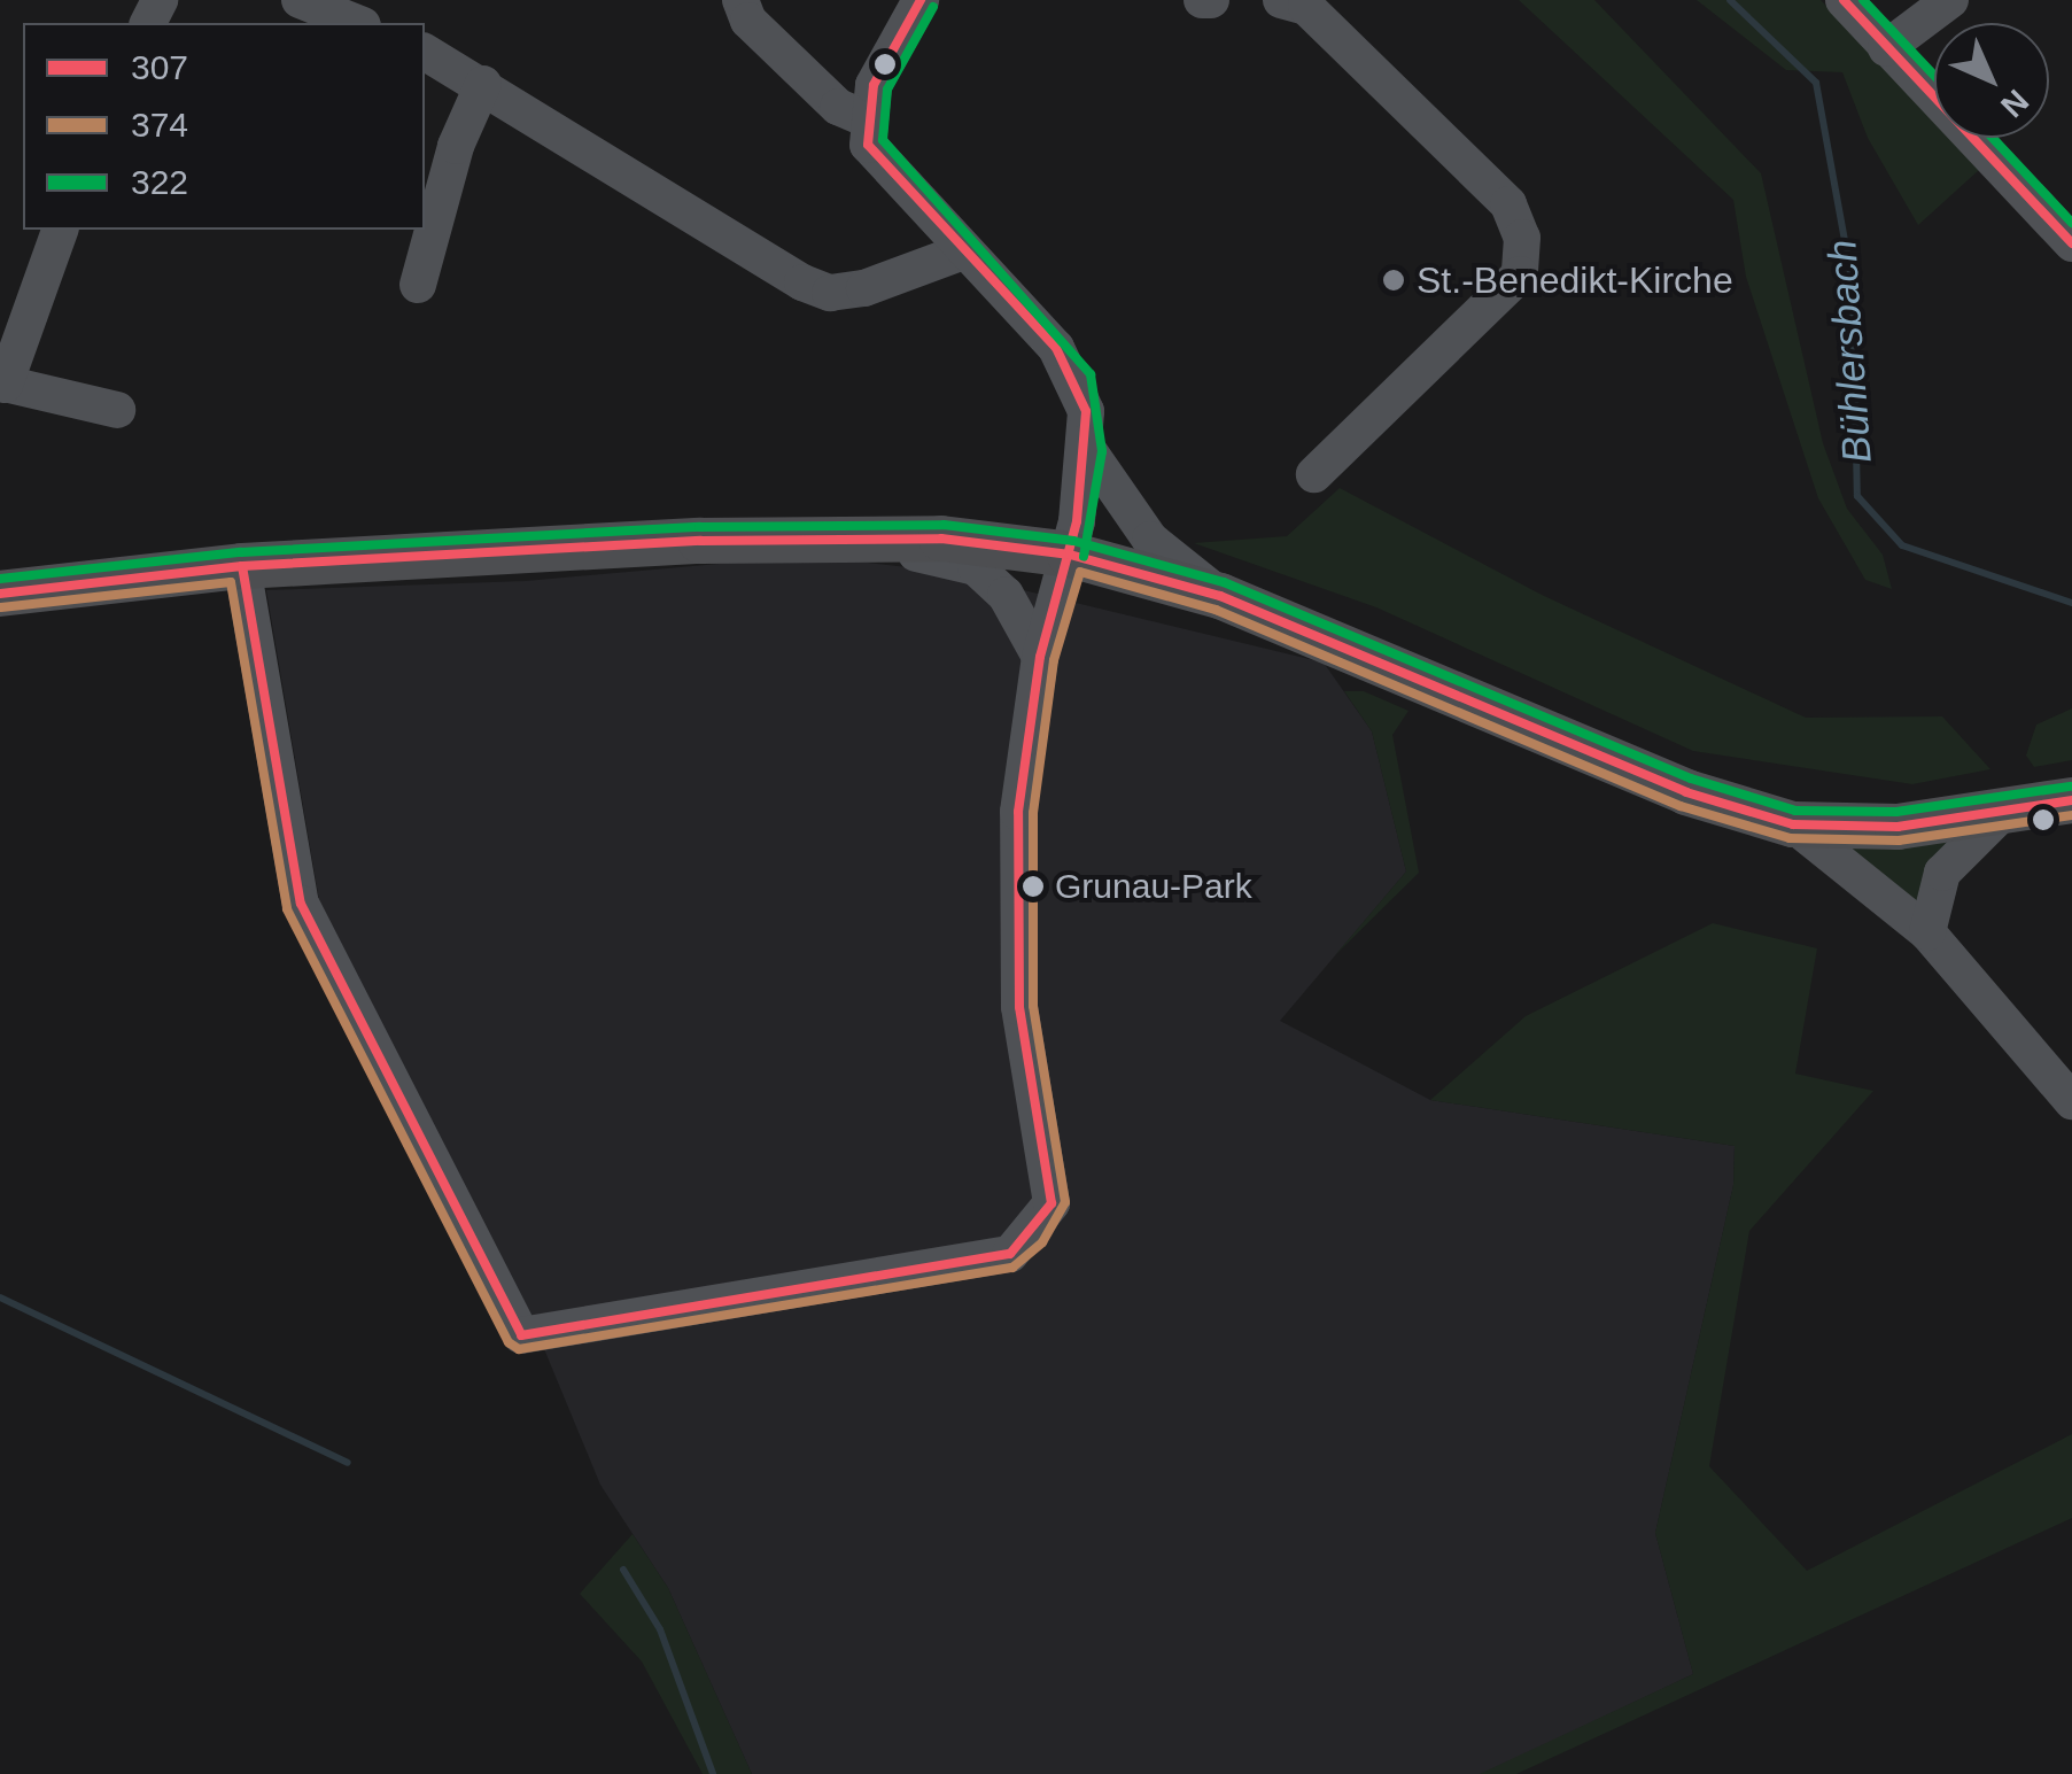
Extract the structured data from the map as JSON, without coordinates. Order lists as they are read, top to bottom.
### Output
{
  "water": ["Bühlersbach"],
  "places": ["St.-Benedikt-Kirche", "Grunau-Park"],
  "lines": ["transit line 307", "transit line 322", "transit line 374"],
  "legend": ["307", "374", "322"],
  "north": "bottom right"
}
